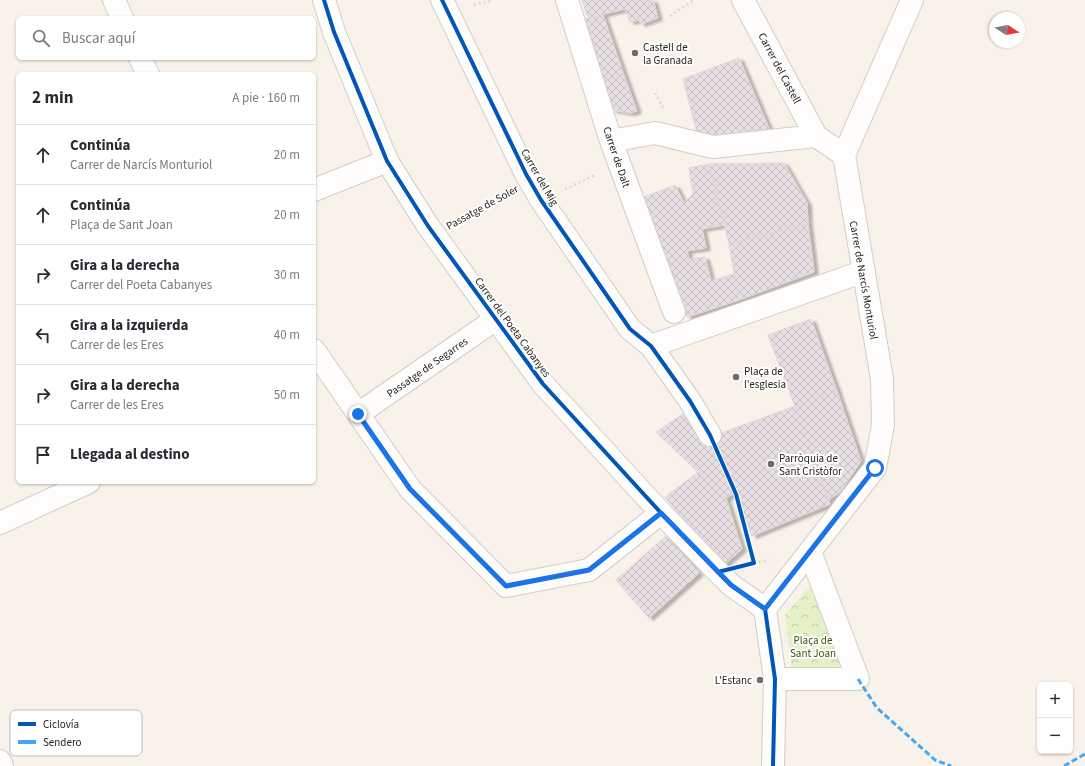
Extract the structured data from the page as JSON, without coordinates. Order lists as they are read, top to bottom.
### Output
{
  "streets": {
    "street": [
      "Carrer del Castell",
      "Carrer de Dalt",
      "Carrer del Mig",
      "Carrer de Narcís Monturiol",
      "Carrer del Poeta Cabanyes",
      "Passatge de Segarres"
    ],
    "path": ["Passatge de Soler"]
  },
  "crossings": [
    ["Carrer del Mig", "Passatge de Soler"],
    ["Passatge de Soler", "Carrer del Poeta Cabanyes"],
    ["Carrer del Poeta Cabanyes", "Passatge de Segarres"]
  ],
  "parks": ["Plaça de Sant Joan"],
  "places": [
    "Castell de la Granada",
    "Plaça de l'esglesia",
    "Parròquia de Sant Cristòfor",
    "L'Estanc"
  ],
  "legend": ["Ciclovía", "Sendero"],
  "north": "right",
  "page": {
    "search": "Buscar aquí",
    "heading": ["2 min", "A pie · 160 m"],
    "list": [
      ["Continúa", "Carrer de Narcís Monturiol", "20 m"],
      ["Continúa", "Plaça de Sant Joan", "20 m"],
      ["Gira a la derecha", "Carrer del Poeta Cabanyes", "30 m"],
      ["Gira a la izquierda", "Carrer de les Eres", "40 m"],
      ["Gira a la derecha", "Carrer de les Eres", "50 m"],
      "Llegada al destino"
    ],
    "map_buttons": ["+", "−"]
  }
}
